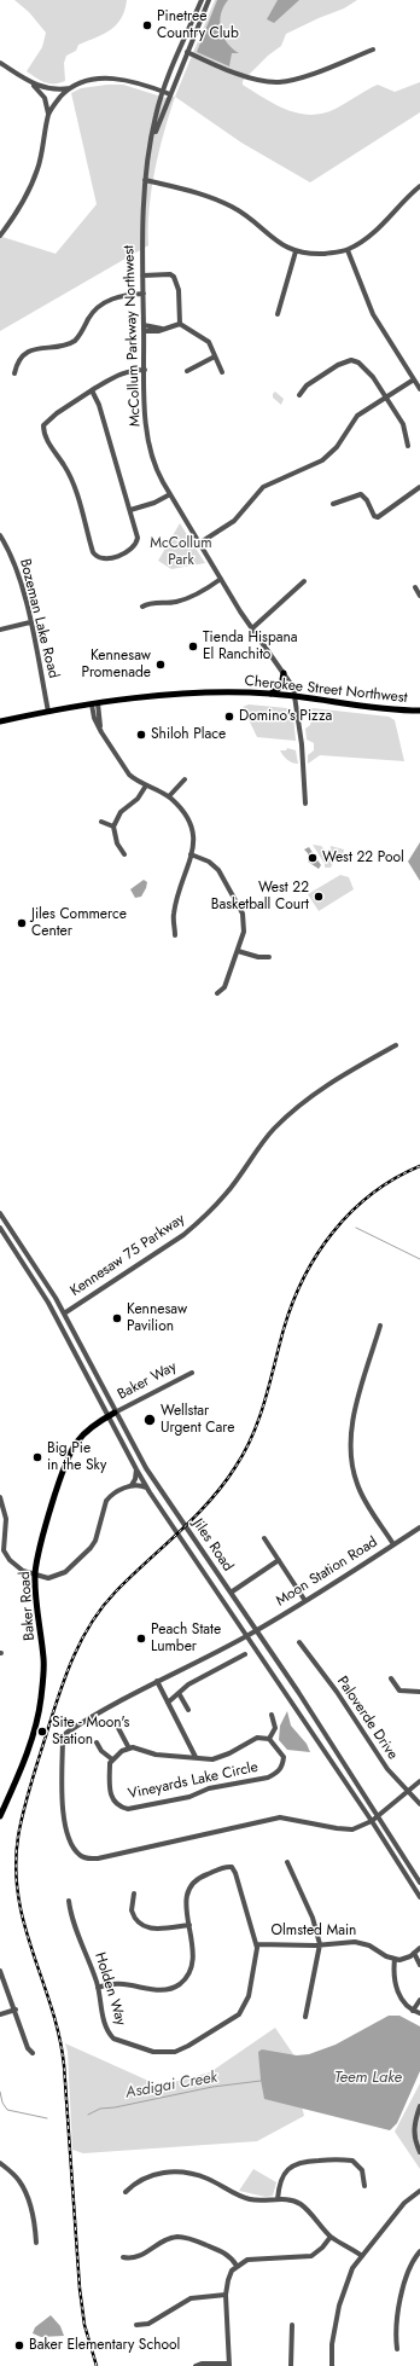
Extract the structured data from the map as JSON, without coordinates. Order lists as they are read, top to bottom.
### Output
{
  "streets": {
    "main road": ["Cherokee Street Northwest", "Baker Road"],
    "street": [
      "McCollum Parkway Northwest",
      "Bozeman Lake Road",
      "Kennesaw 75 Parkway",
      "Baker Way",
      "Jiles Road",
      "Moon Station Road",
      "Paloverde Drive",
      "Vineyards Lake Circle",
      "Olmsted Main",
      "Holden Way"
    ]
  },
  "crossings": [
    ["McCollum Parkway Northwest", "Cherokee Street Northwest"],
    ["Bozeman Lake Road", "Cherokee Street Northwest"],
    ["Kennesaw 75 Parkway", "Jiles Road"],
    ["Baker Way", "Jiles Road"],
    ["Baker Way", "Baker Road"],
    ["Jiles Road", "Moon Station Road"],
    ["Jiles Road", "Baker Road"],
    ["Olmsted Main", "Holden Way"]
  ],
  "water": ["Teem Lake", "Asdigai Creek"],
  "parks": ["McCollum Park"],
  "places": [
    "Pinetree Country Club",
    "Tienda Hispana El Ranchito",
    "Kennesaw Promenade",
    "Domino's Pizza",
    "Shiloh Place",
    "West 22 Pool",
    "West 22 Basketball Court",
    "Jiles Commerce Center",
    "Kennesaw Pavilion",
    "Wellstar Urgent Care",
    "Big Pie in the Sky",
    "Peach State Lumber",
    "Site - Moon's Station",
    "Baker Elementary School"
  ]
}
